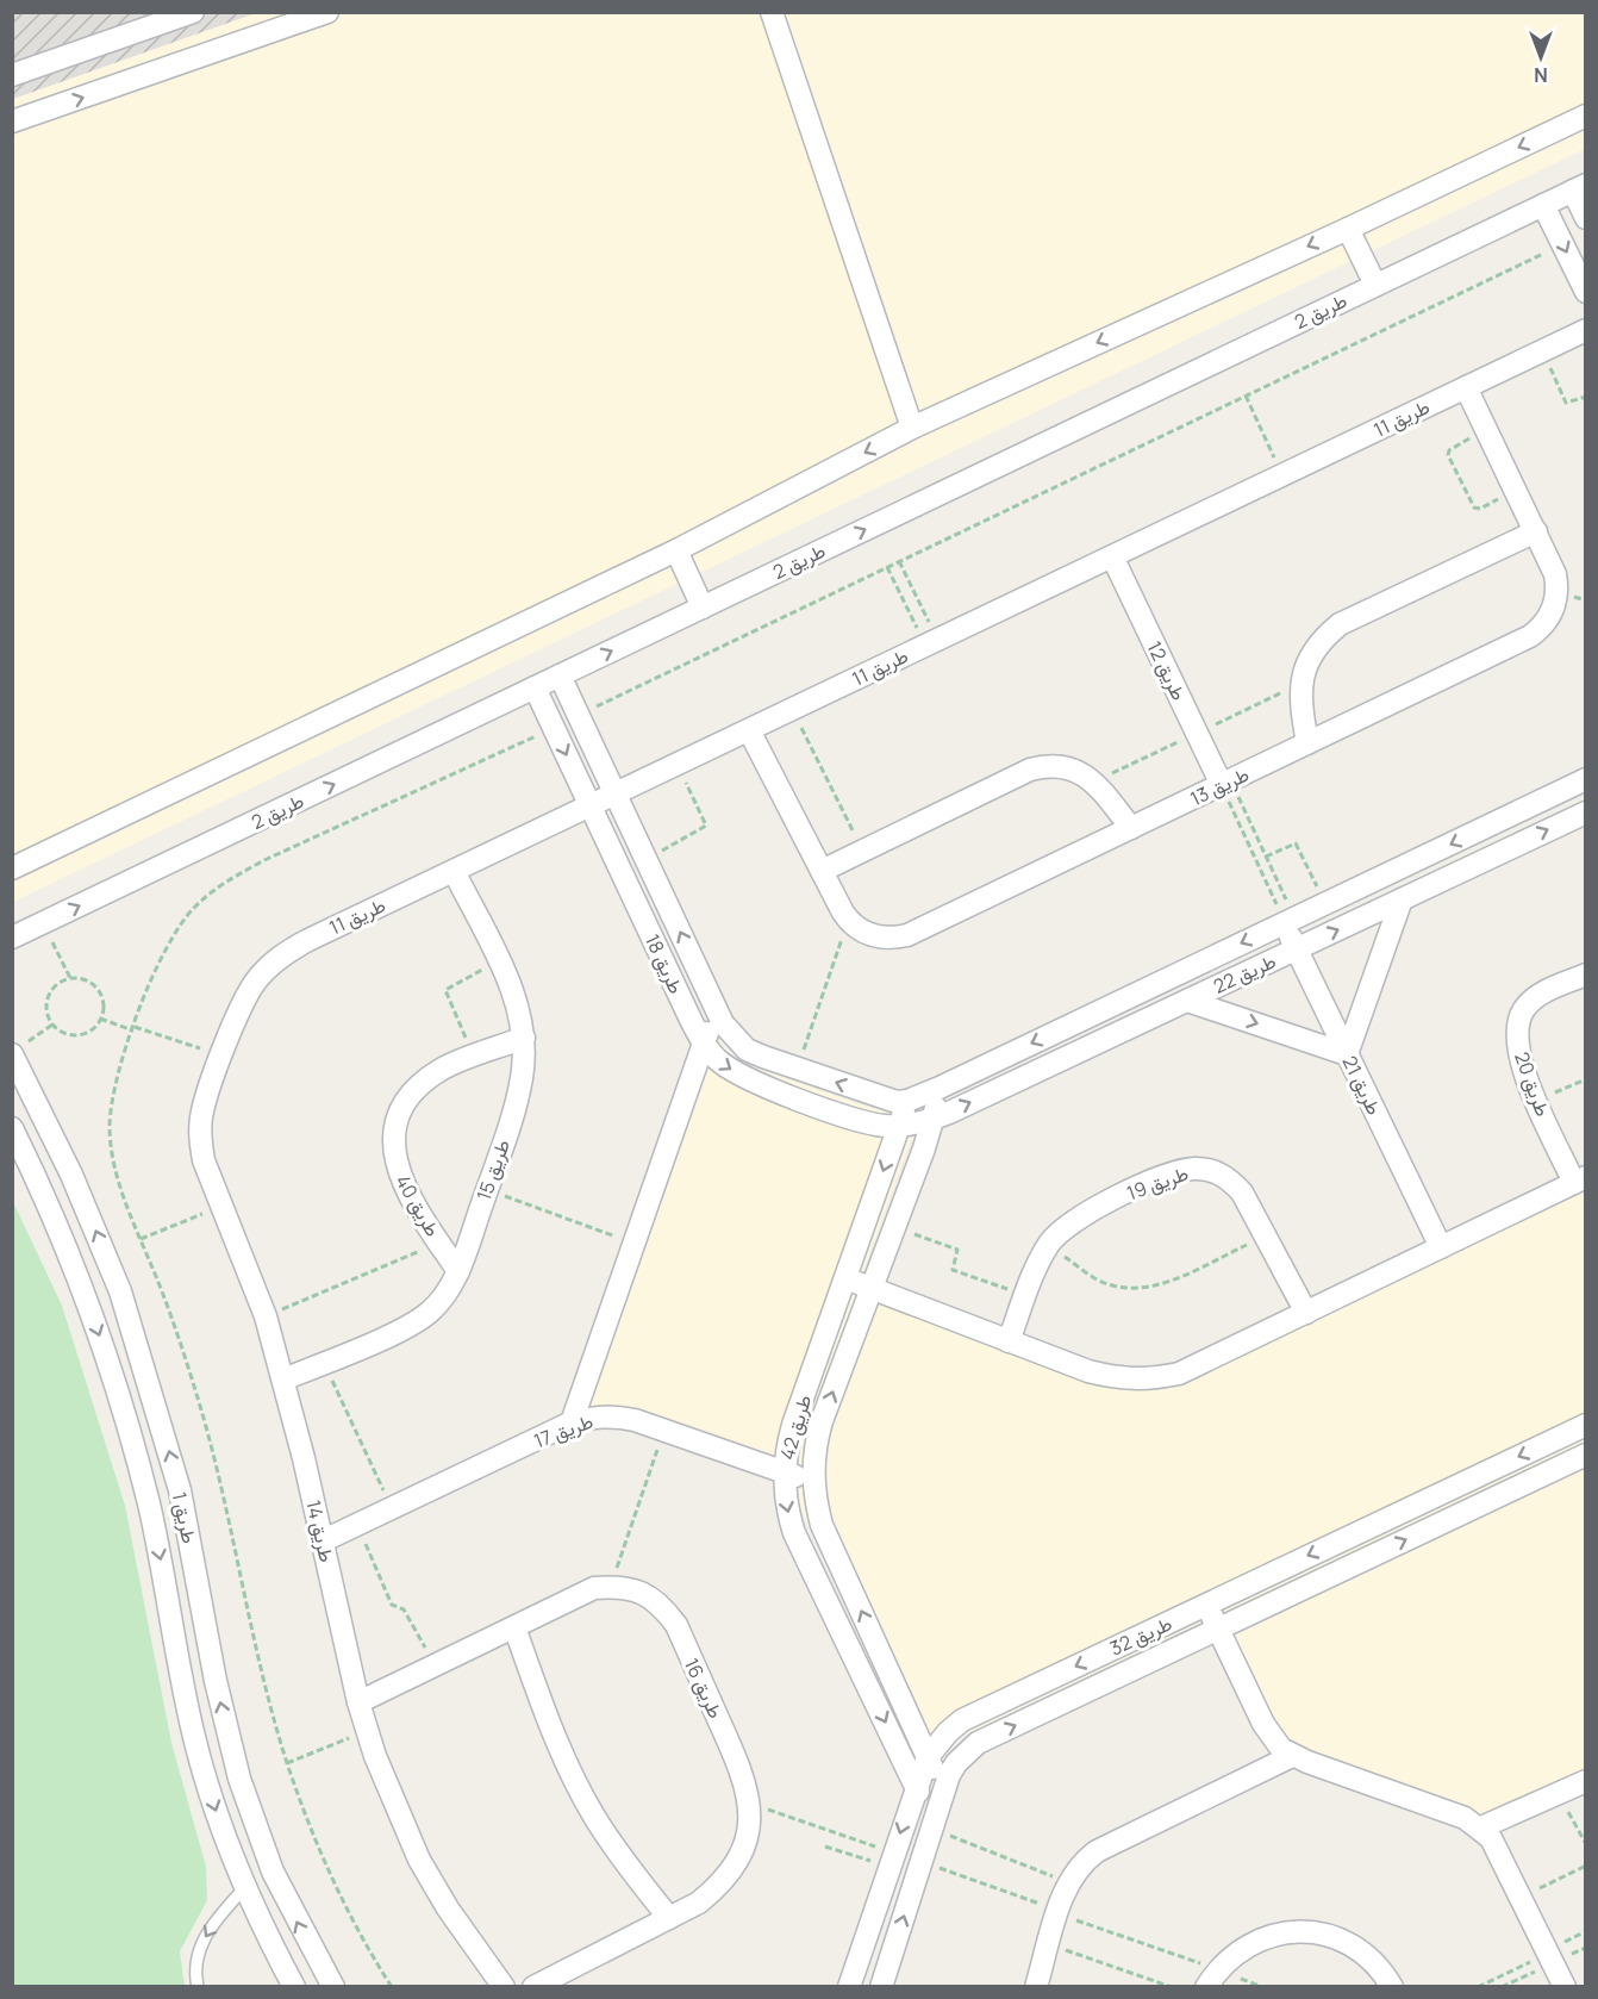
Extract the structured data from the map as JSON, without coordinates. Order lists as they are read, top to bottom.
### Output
{
  "streets": {
    "street": [
      "طريق 2",
      "طريق 11",
      "طريق 12",
      "طريق 13",
      "طريق 18",
      "طريق 22",
      "طريق 20",
      "طريق 21",
      "طريق 15",
      "طريق 19",
      "طريق 40",
      "طريق 42",
      "طريق 17",
      "طريق 1",
      "طريق 14",
      "طريق 32",
      "طريق 16"
    ]
  },
  "crossings": [
    ["طريق 2", "طريق 18"],
    ["طريق 11", "طريق 12"],
    ["طريق 11", "طريق 13"],
    ["طريق 11", "طريق 18"],
    ["طريق 11", "طريق 15"],
    ["طريق 11", "طريق 14"],
    ["طريق 12", "طريق 13"],
    ["طريق 18", "طريق 22"],
    ["طريق 18", "طريق 42"],
    ["طريق 22", "طريق 21"],
    ["طريق 22", "طريق 42"],
    ["طريق 15", "طريق 40"],
    ["طريق 15", "طريق 14"],
    ["طريق 42", "طريق 17"],
    ["طريق 42", "طريق 32"],
    ["طريق 17", "طريق 14"],
    ["طريق 14", "طريق 16"]
  ],
  "north": "bottom"
}
